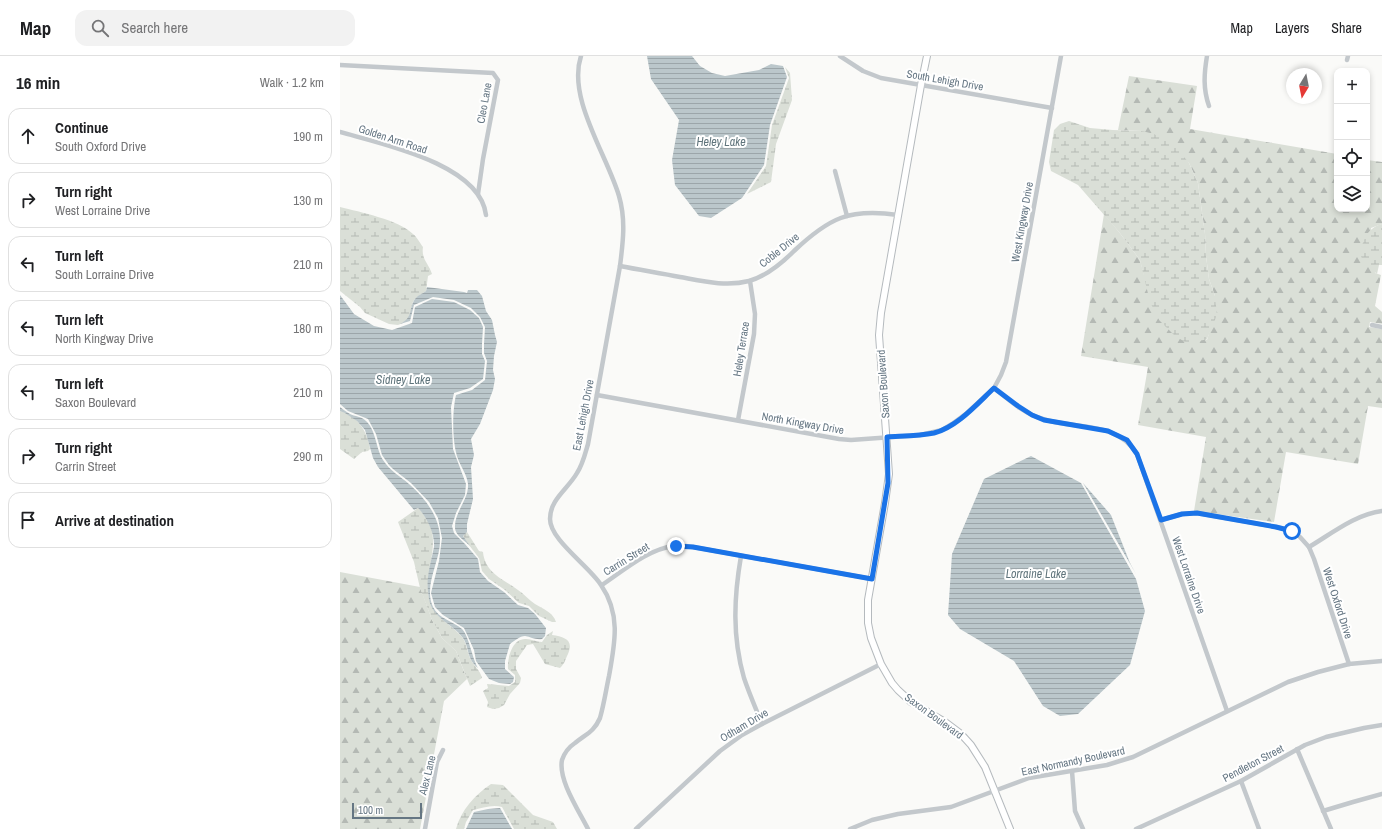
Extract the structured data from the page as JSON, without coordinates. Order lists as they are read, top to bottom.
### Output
{
  "streets": {
    "main road": ["Saxon Boulevard"],
    "street": [
      "South Lehigh Drive",
      "Cleo Lane",
      "Golden Arm Road",
      "West Kingway Drive",
      "Coble Drive",
      "Heley Terrace",
      "East Lehigh Drive",
      "North Kingway Drive",
      "Carrin Street",
      "West Lorraine Drive",
      "West Oxford Drive",
      "Odham Drive",
      "East Normandy Boulevard",
      "Pendleton Street",
      "Alex Lane"
    ]
  },
  "crossings": [
    ["South Lehigh Drive", "West Kingway Drive"],
    ["South Lehigh Drive", "Saxon Boulevard"],
    ["Cleo Lane", "Golden Arm Road"],
    ["West Kingway Drive", "North Kingway Drive"],
    ["West Kingway Drive", "West Lorraine Drive"],
    ["Coble Drive", "Heley Terrace"],
    ["Coble Drive", "Saxon Boulevard"],
    ["Coble Drive", "East Lehigh Drive"],
    ["Heley Terrace", "North Kingway Drive"],
    ["Saxon Boulevard", "North Kingway Drive"],
    ["Saxon Boulevard", "Carrin Street"],
    ["Saxon Boulevard", "Odham Drive"],
    ["Saxon Boulevard", "East Normandy Boulevard"],
    ["East Lehigh Drive", "North Kingway Drive"],
    ["East Lehigh Drive", "Carrin Street"],
    ["North Kingway Drive", "West Lorraine Drive"],
    ["West Lorraine Drive", "East Normandy Boulevard"],
    ["West Oxford Drive", "East Normandy Boulevard"]
  ],
  "water": ["Heley Lake", "Sidney Lake", "Lorraine Lake"],
  "scale_bar": "100 m",
  "north": "bottom",
  "page": {
    "header": "Map",
    "search": "Search here",
    "nav": ["Map", "Layers", "Share"],
    "heading": ["16 min", "Walk · 1.2 km"],
    "map_buttons": ["+", "−"],
    "list": [
      ["Continue", "South Oxford Drive", "190 m"],
      ["Turn right", "West Lorraine Drive", "130 m"],
      ["Turn left", "South Lorraine Drive", "210 m"],
      ["Turn left", "North Kingway Drive", "180 m"],
      ["Turn left", "Saxon Boulevard", "210 m"],
      ["Turn right", "Carrin Street", "290 m"],
      "Arrive at destination"
    ],
    "scale": "100 m"
  }
}
